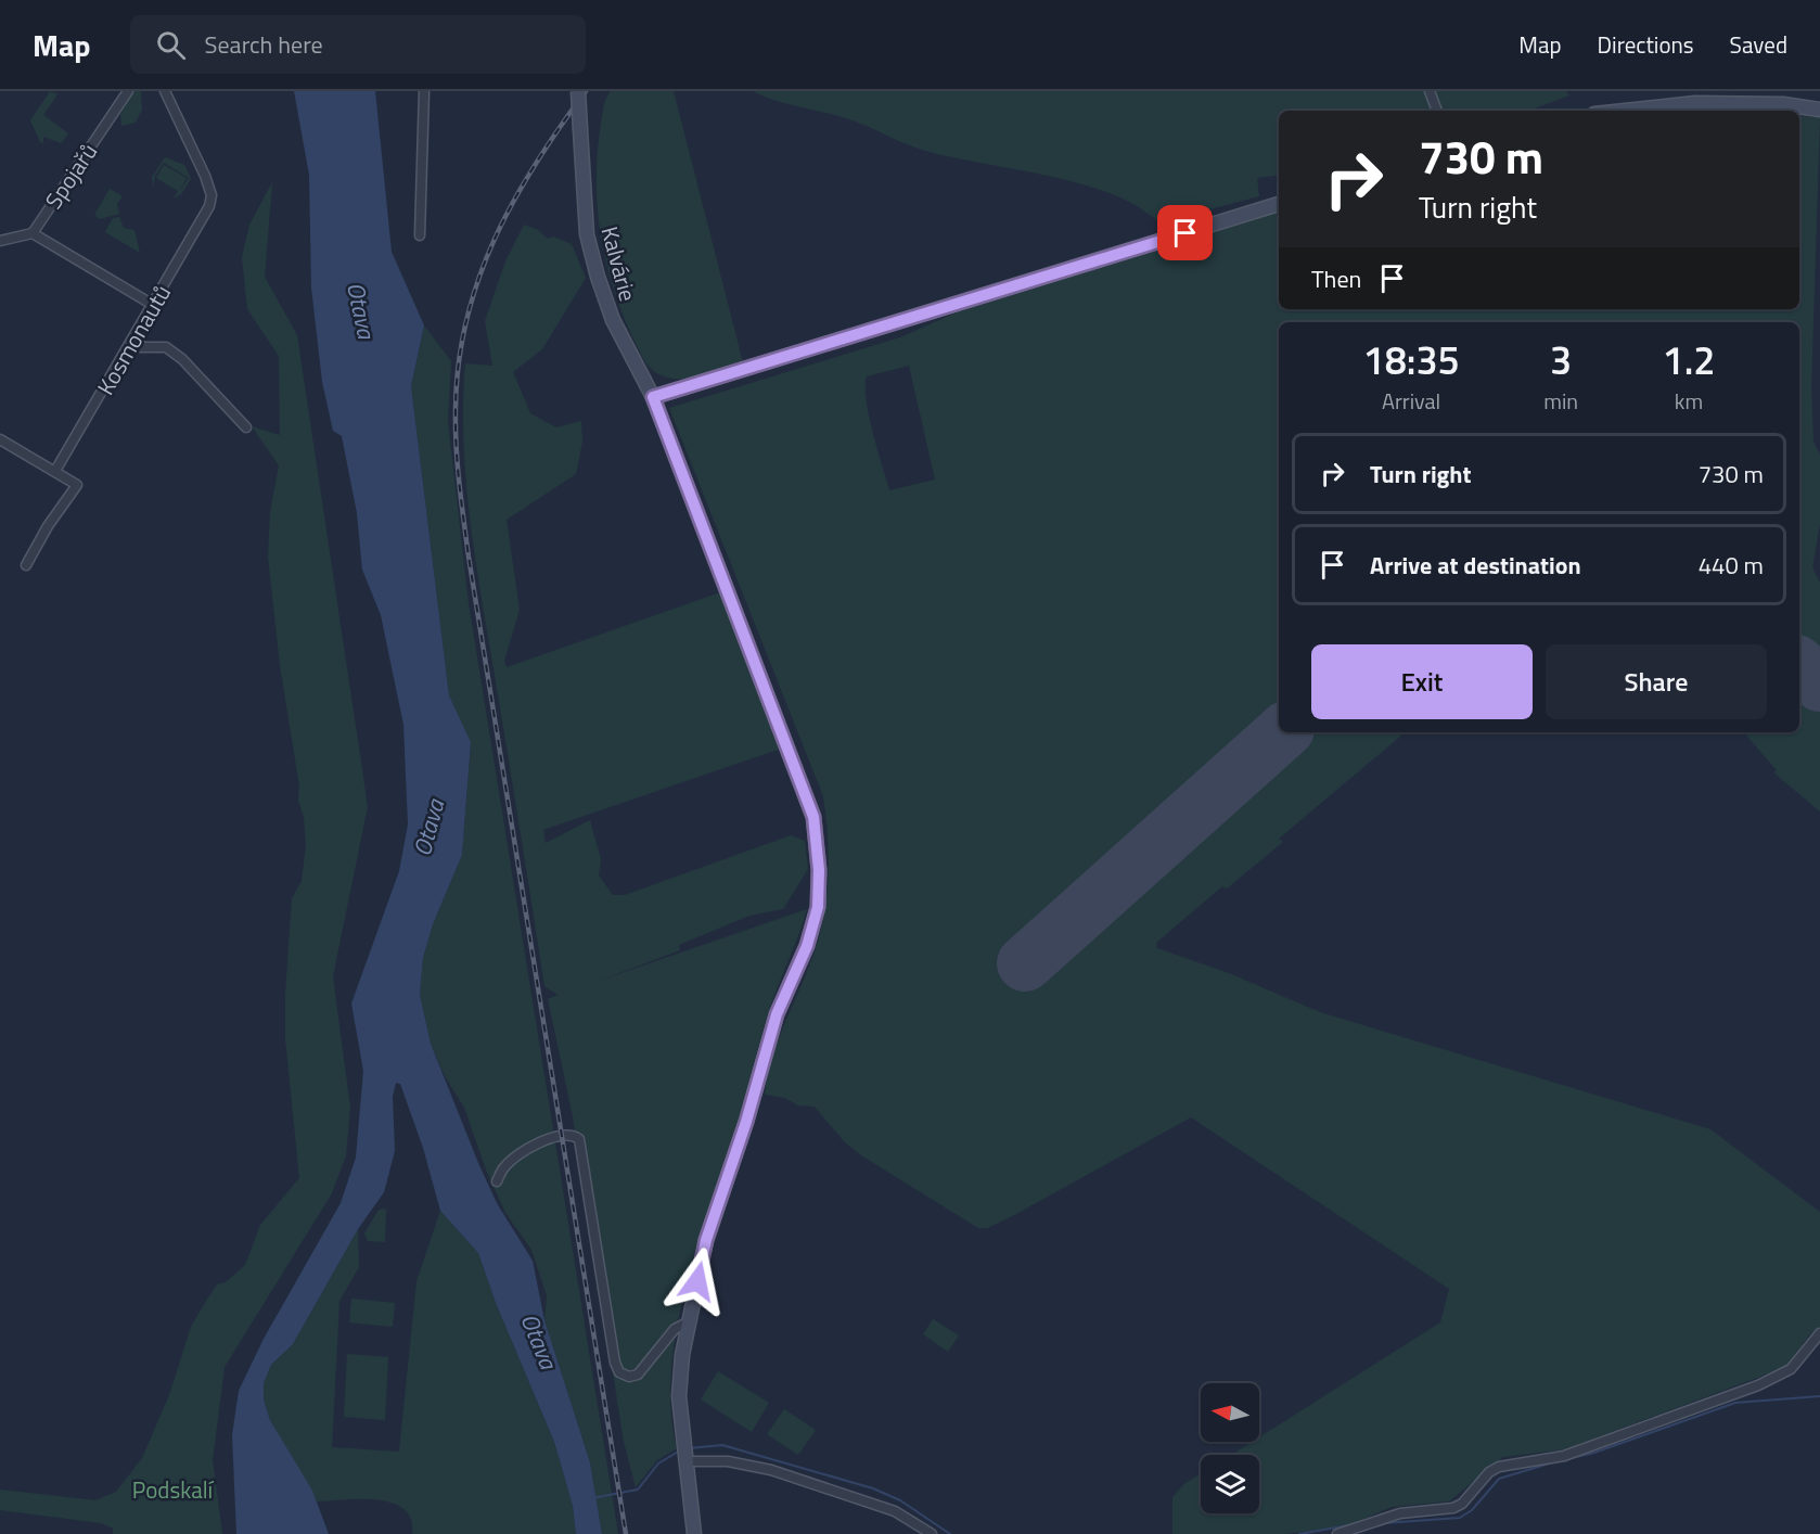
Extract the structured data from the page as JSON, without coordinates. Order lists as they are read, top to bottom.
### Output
{
  "streets": {
    "street": ["Spojařů", "Kalvárie", "Kosmonautů"]
  },
  "water": ["Otava"],
  "parks": ["Podskalí"],
  "north": "left",
  "page": {
    "header": "Map",
    "search": "Search here",
    "nav": ["Map", "Directions", "Saved"],
    "turn": ["730 m", "Turn right"],
    "then": "Then",
    "eta": [
      "18:35",
      "Arrival",
      "3",
      "min",
      "1.2",
      "km"
    ],
    "list": [
      {
        "name": "Turn right",
        "value": "730 m"
      },
      {
        "name": "Arrive at destination",
        "value": "440 m"
      }
    ],
    "buttons": ["Exit", "Share"]
  }
}
